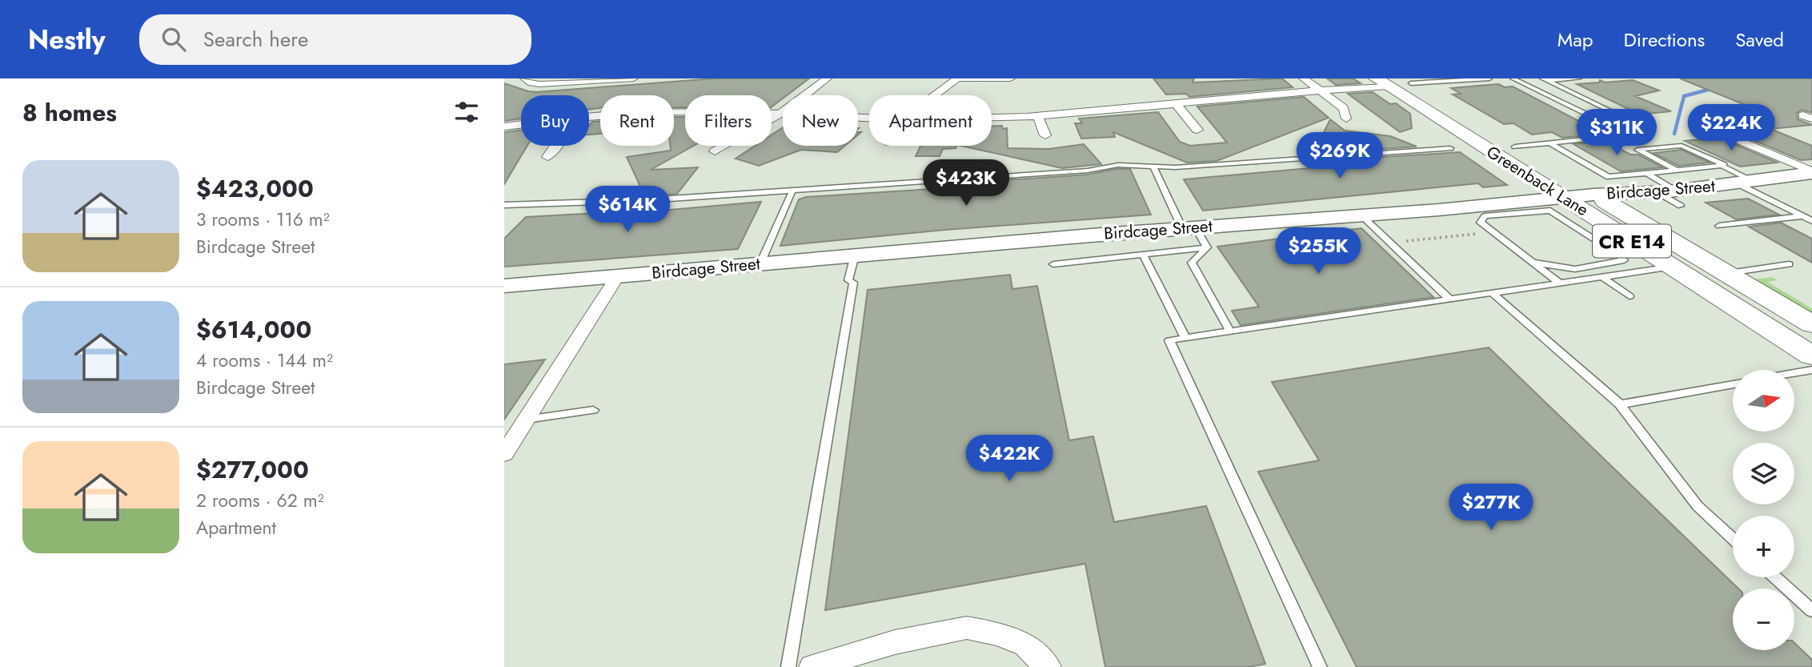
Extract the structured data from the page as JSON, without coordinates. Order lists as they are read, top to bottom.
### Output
{
  "streets": {
    "main road": ["Greenback Lane", "CR E14"],
    "street": ["Birdcage Street"]
  },
  "crossings": [
    ["Greenback Lane", "Birdcage Street"]
  ],
  "north": "right",
  "page": {
    "header": "Nestly",
    "search": "Search here",
    "nav": ["Map", "Directions", "Saved"],
    "heading": "8 homes",
    "chip": [
      "Buy",
      "Rent",
      "Filters",
      "New",
      "Apartment"
    ],
    "price": [
      "$224K",
      "$311K",
      "$269K",
      "$423K",
      "$614K",
      "$255K",
      "$422K",
      "$277K"
    ],
    "list": [
      {
        "name": "$423,000",
        "note": "3 rooms · 116 m² · Birdcage Street"
      },
      {
        "name": "$614,000",
        "note": "4 rooms · 144 m² · Birdcage Street"
      },
      {
        "name": "$277,000",
        "note": "2 rooms · 62 m² · Apartment"
      }
    ],
    "map_buttons": ["+", "−"]
  }
}
